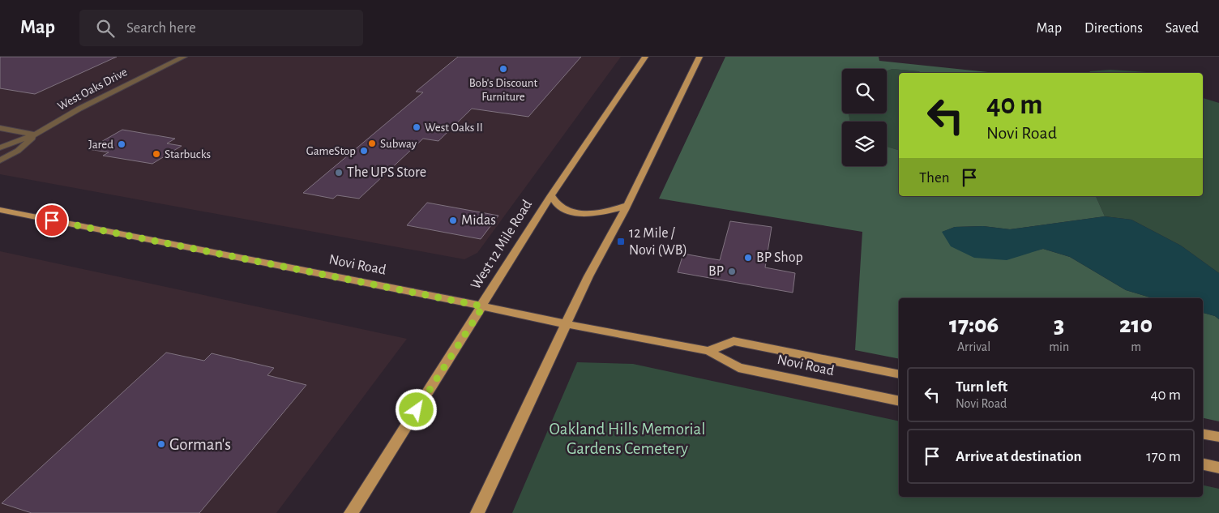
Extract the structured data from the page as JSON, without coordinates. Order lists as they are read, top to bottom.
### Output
{
  "streets": {
    "main road": ["West 12 Mile Road", "Novi Road"],
    "street": ["West Oaks Drive"]
  },
  "crossings": [
    ["West 12 Mile Road", "Novi Road"]
  ],
  "parks": ["Oakland Hills Memorial Gardens Cemetery"],
  "places": {
    "other": [
      "Bob's Discount Furniture",
      "West Oaks II",
      "Subway",
      "Jared",
      "GameStop",
      "Starbucks",
      "The UPS Store",
      "Midas",
      "BP Shop",
      "BP",
      "Gorman's"
    ],
    "transit": ["12 Mile / Novi (WB)"]
  },
  "page": {
    "header": "Map",
    "search": "Search here",
    "nav": ["Map", "Directions", "Saved"],
    "turn": ["40 m", "Novi Road"],
    "then": "Then",
    "eta": [
      "17:06",
      "Arrival",
      "3",
      "min",
      "210",
      "m"
    ],
    "list": [
      {
        "name": "Turn left",
        "note": "Novi Road",
        "value": "40 m"
      },
      {
        "name": "Arrive at destination",
        "value": "170 m"
      }
    ]
  }
}
